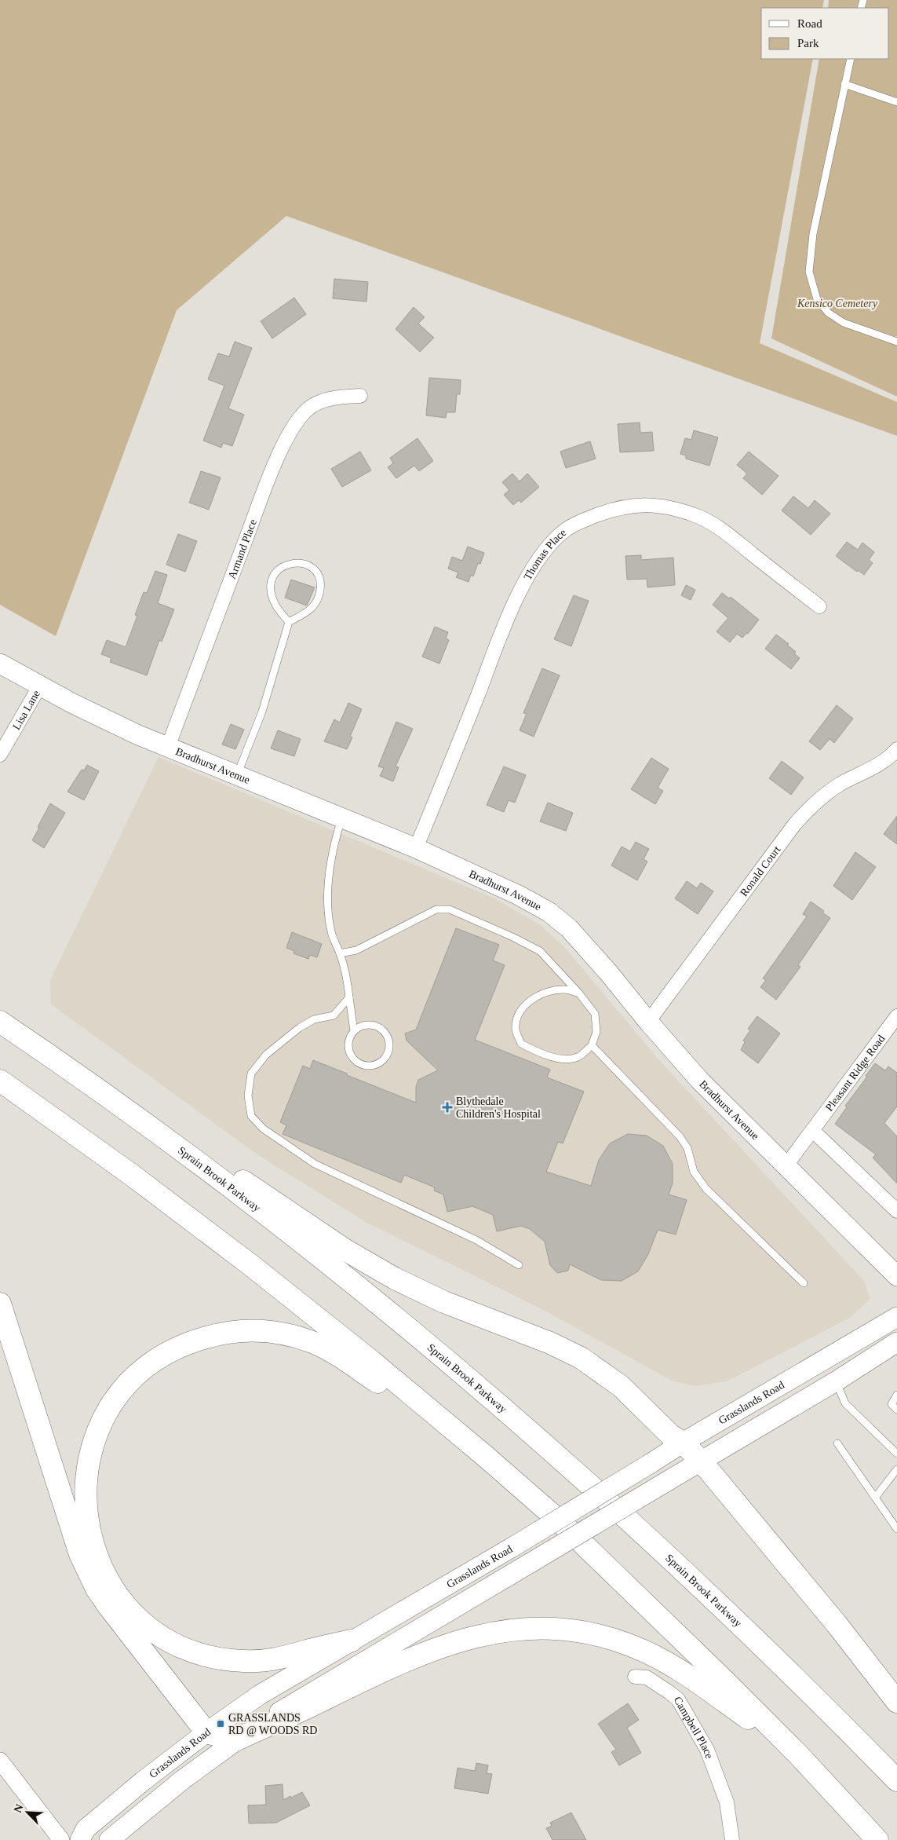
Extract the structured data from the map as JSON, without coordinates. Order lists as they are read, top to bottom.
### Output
{
  "streets": {
    "highway": ["Sprain Brook Parkway"],
    "main road": ["Bradhurst Avenue", "Grasslands Road"],
    "street": [
      "Armand Place",
      "Thomas Place",
      "Lisa Lane",
      "Ronald Court",
      "Pleasant Ridge Road",
      "Campbell Place"
    ]
  },
  "crossings": [
    ["Armand Place", "Bradhurst Avenue"],
    ["Thomas Place", "Bradhurst Avenue"],
    ["Lisa Lane", "Bradhurst Avenue"],
    ["Bradhurst Avenue", "Ronald Court"],
    ["Bradhurst Avenue", "Pleasant Ridge Road"]
  ],
  "parks": ["Kensico Cemetery"],
  "places": {
    "health": ["Blythedale Children's Hospital"],
    "transit": ["GRASSLANDS RD @ WOODS RD"]
  },
  "legend": ["Road", "Park"],
  "north": "top left"
}
